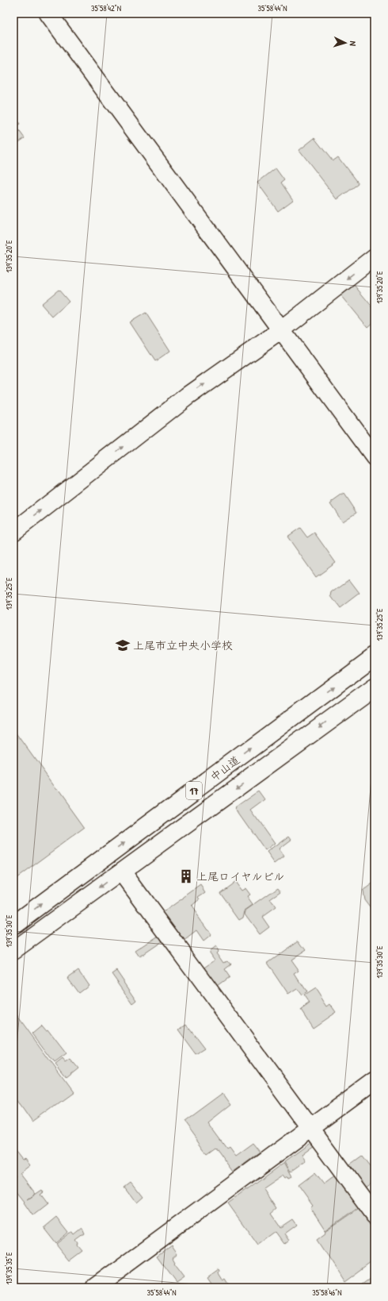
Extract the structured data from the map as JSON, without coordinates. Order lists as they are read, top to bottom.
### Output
{
  "streets": {
    "main road": ["中山道", "17"]
  },
  "places": {
    "school or university": ["上尾市立中央小学校"],
    "building": ["上尾ロイヤルビル"]
  },
  "north": "right",
  "coordinates": [
    "35°58'42\"N",
    "35°58'44\"N",
    "139°35'20\"E",
    "139°35'25\"E",
    "139°35'30\"E",
    "139°35'35\"E",
    "35°58'46\"N"
  ]
}
